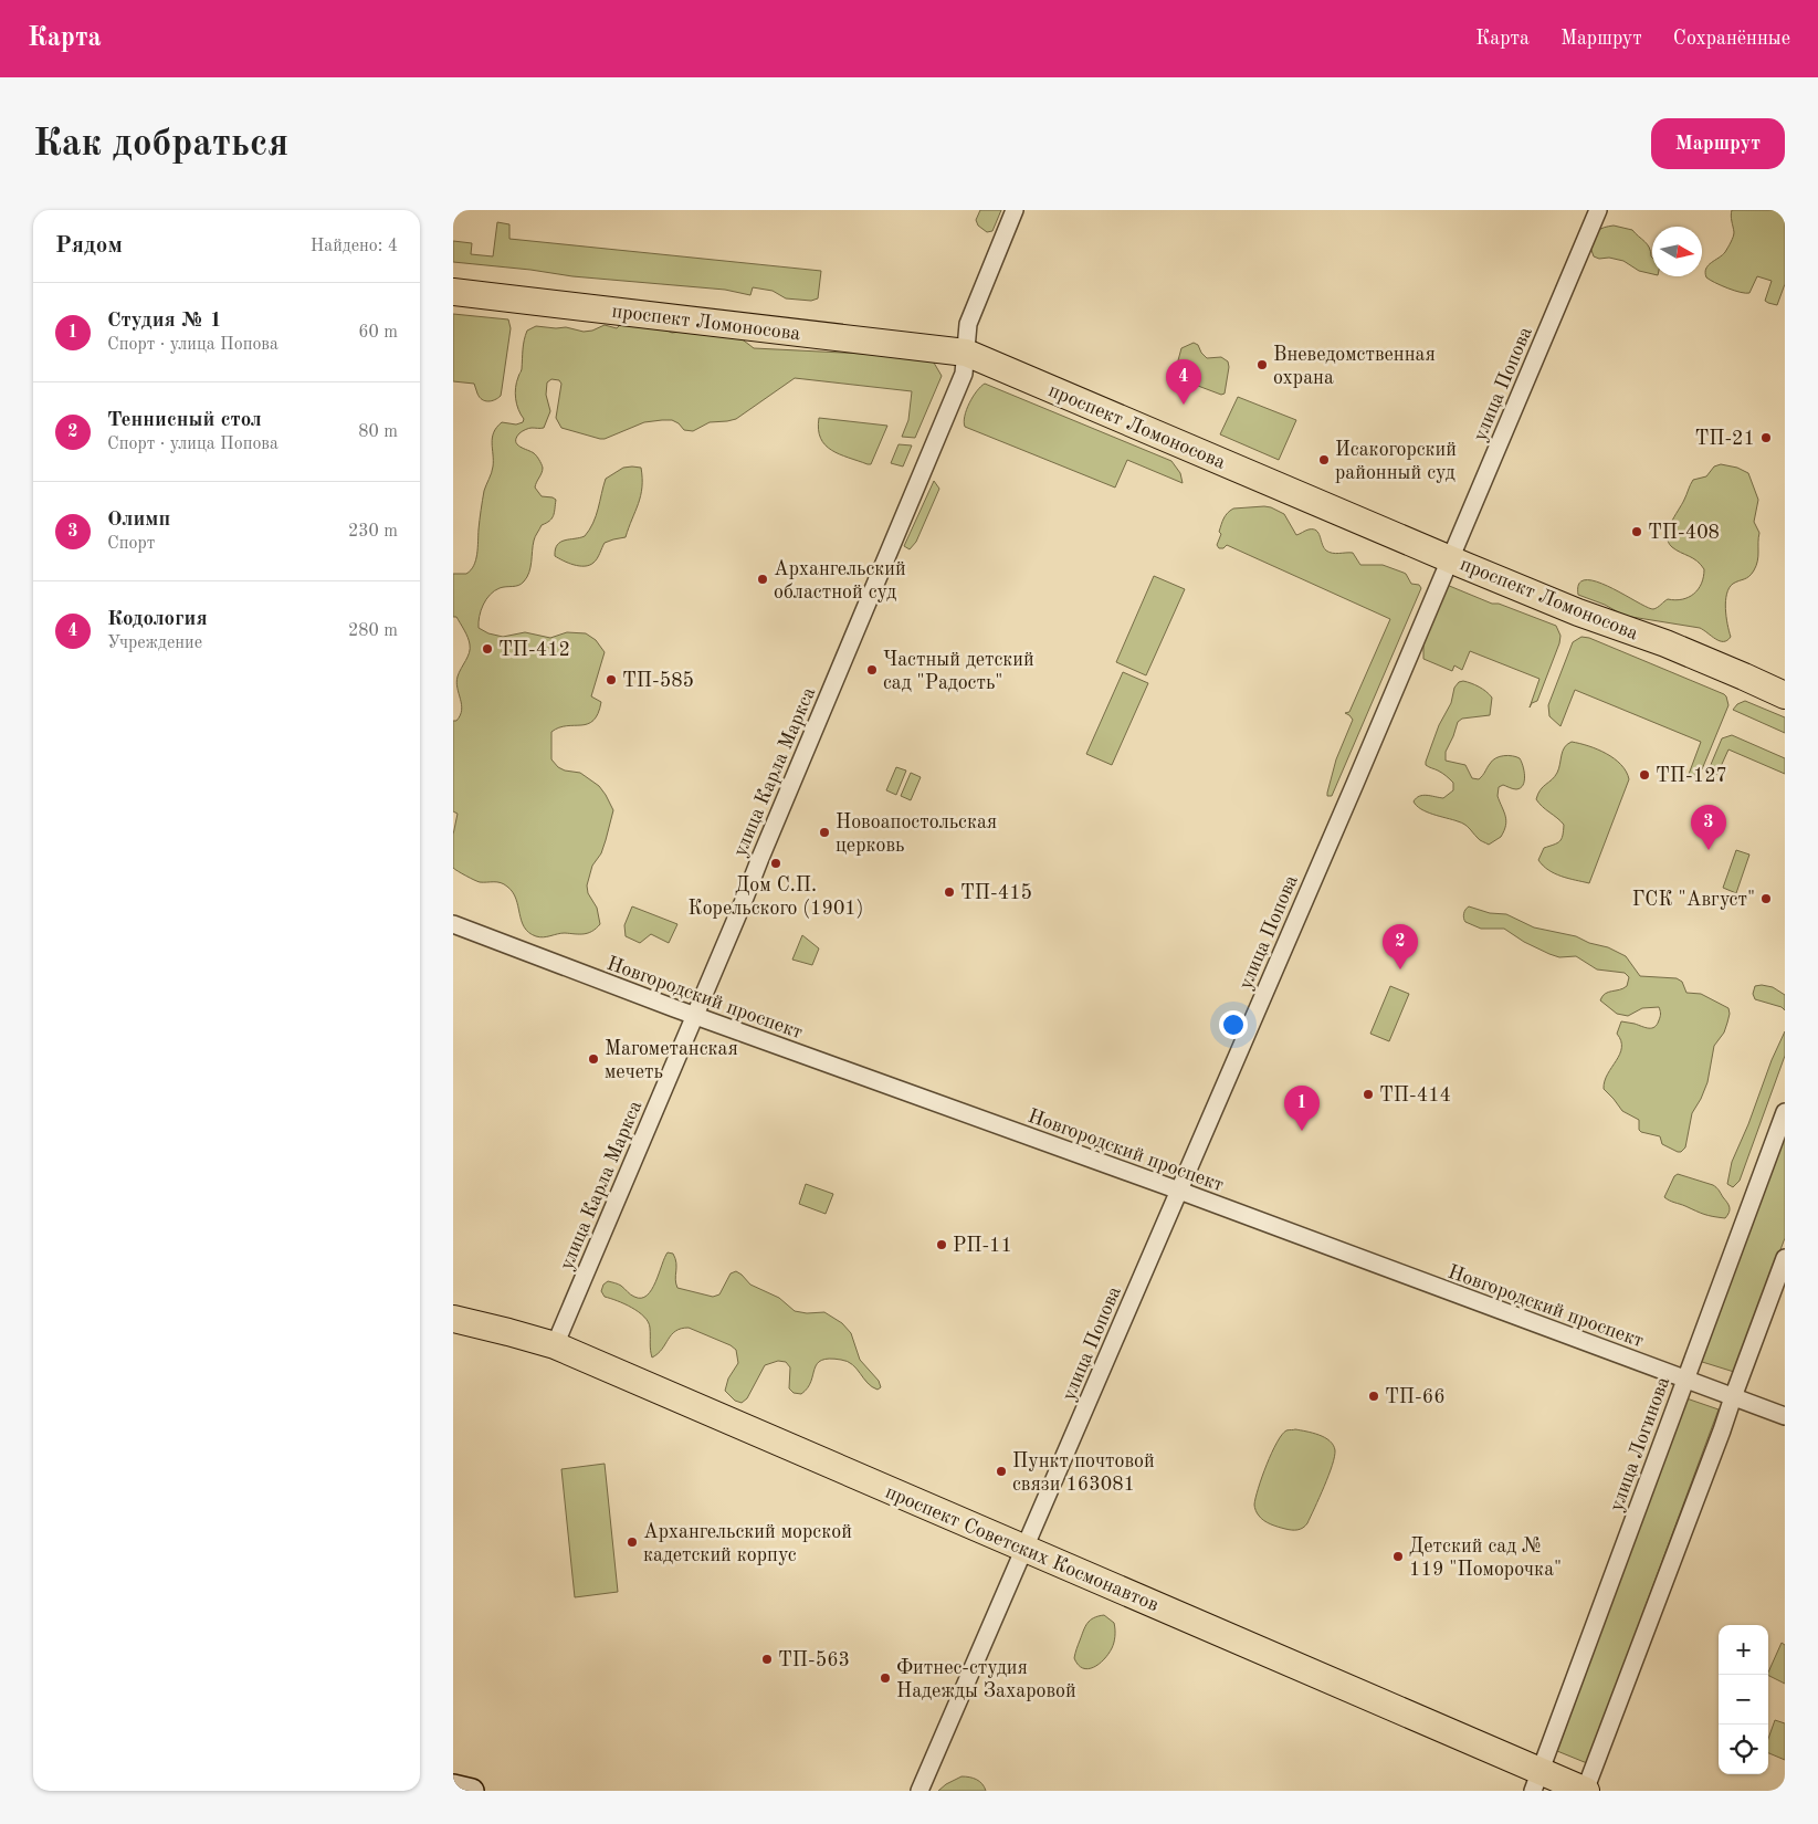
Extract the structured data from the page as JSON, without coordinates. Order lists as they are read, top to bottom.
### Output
{
  "streets": {
    "main road": ["проспект Ломоносова", "проспект Советских Космонавтов"],
    "street": [
      "улица Попова",
      "улица Карла Маркса",
      "Новгородский проспект",
      "улица Логинова"
    ]
  },
  "crossings": [
    ["проспект Ломоносова", "улица Попова"],
    ["проспект Ломоносова", "улица Карла Маркса"],
    ["улица Попова", "Новгородский проспект"],
    ["улица Попова", "проспект Советских Космонавтов"],
    ["улица Карла Маркса", "Новгородский проспект"],
    ["улица Карла Маркса", "проспект Советских Космонавтов"],
    ["Новгородский проспект", "улица Логинова"],
    ["улица Логинова", "проспект Советских Космонавтов"]
  ],
  "places": [
    "Вневедомственная охрана",
    "ТП-21",
    "Исакогорский районный суд",
    "ТП-408",
    "Архангельский областной суд",
    "ТП-412",
    "Частный детский сад \"Радость\"",
    "ТП-585",
    "ТП-127",
    "Новоапостольская церковь",
    "Дом С.П. Корельского (1901)",
    "ТП-415",
    "ГСК \"Август\"",
    "Магометанская мечеть",
    "ТП-414",
    "РП-11",
    "ТП-66",
    "Пункт почтовой связи 163081",
    "Архангельский морской кадетский корпус",
    "Детский сад № 119 \"Поморочка\"",
    "ТП-563",
    "Фитнес-студия Надежды Захаровой"
  ],
  "north": "right",
  "page": {
    "header": "Карта",
    "nav": ["Карта", "Маршрут", "Сохранённые"],
    "buttons": "Маршрут",
    "title": "Как добраться",
    "heading": ["Рядом", "Найдено: 4"],
    "list": [
      {
        "mark": "1",
        "name": "Студия № 1",
        "note": "Спорт · улица Попова",
        "value": "60 m"
      },
      {
        "mark": "2",
        "name": "Теннисный стол",
        "note": "Спорт · улица Попова",
        "value": "80 m"
      },
      {
        "mark": "3",
        "name": "Олимп",
        "note": "Спорт",
        "value": "230 m"
      },
      {
        "mark": "4",
        "name": "Кодология",
        "note": "Учреждение",
        "value": "280 m"
      }
    ],
    "pins": [
      "4",
      "3",
      "2",
      "1"
    ],
    "map_buttons": ["+", "−"]
  }
}
